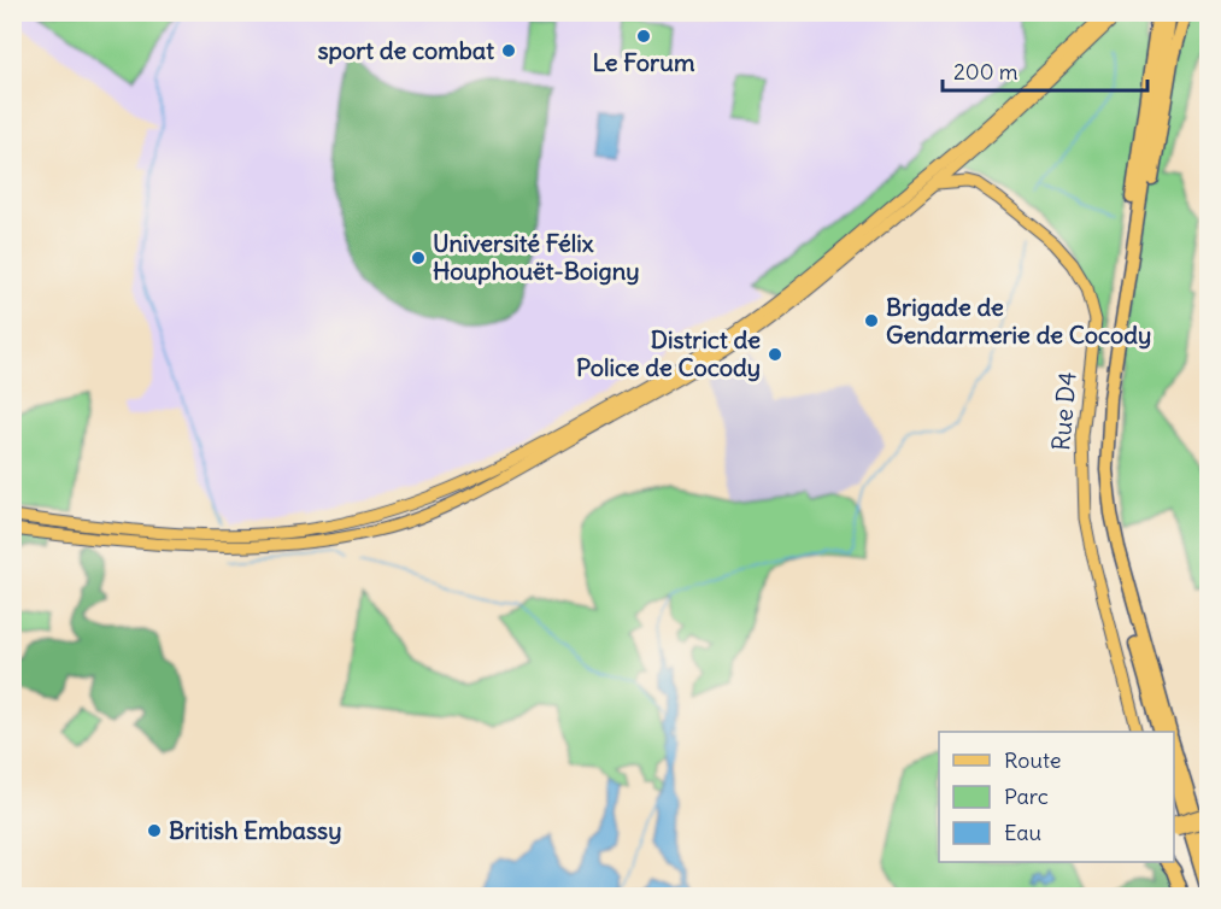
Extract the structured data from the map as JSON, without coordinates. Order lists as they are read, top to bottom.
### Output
{
  "streets": {
    "main road": ["Rue D4"]
  },
  "places": [
    "Le Forum",
    "sport de combat",
    "Université Félix Houphouët-Boigny",
    "Brigade de Gendarmerie de Cocody",
    "District de Police de Cocody",
    "British Embassy"
  ],
  "legend": ["Route", "Parc", "Eau"],
  "scale_bar": "200 m"
}
